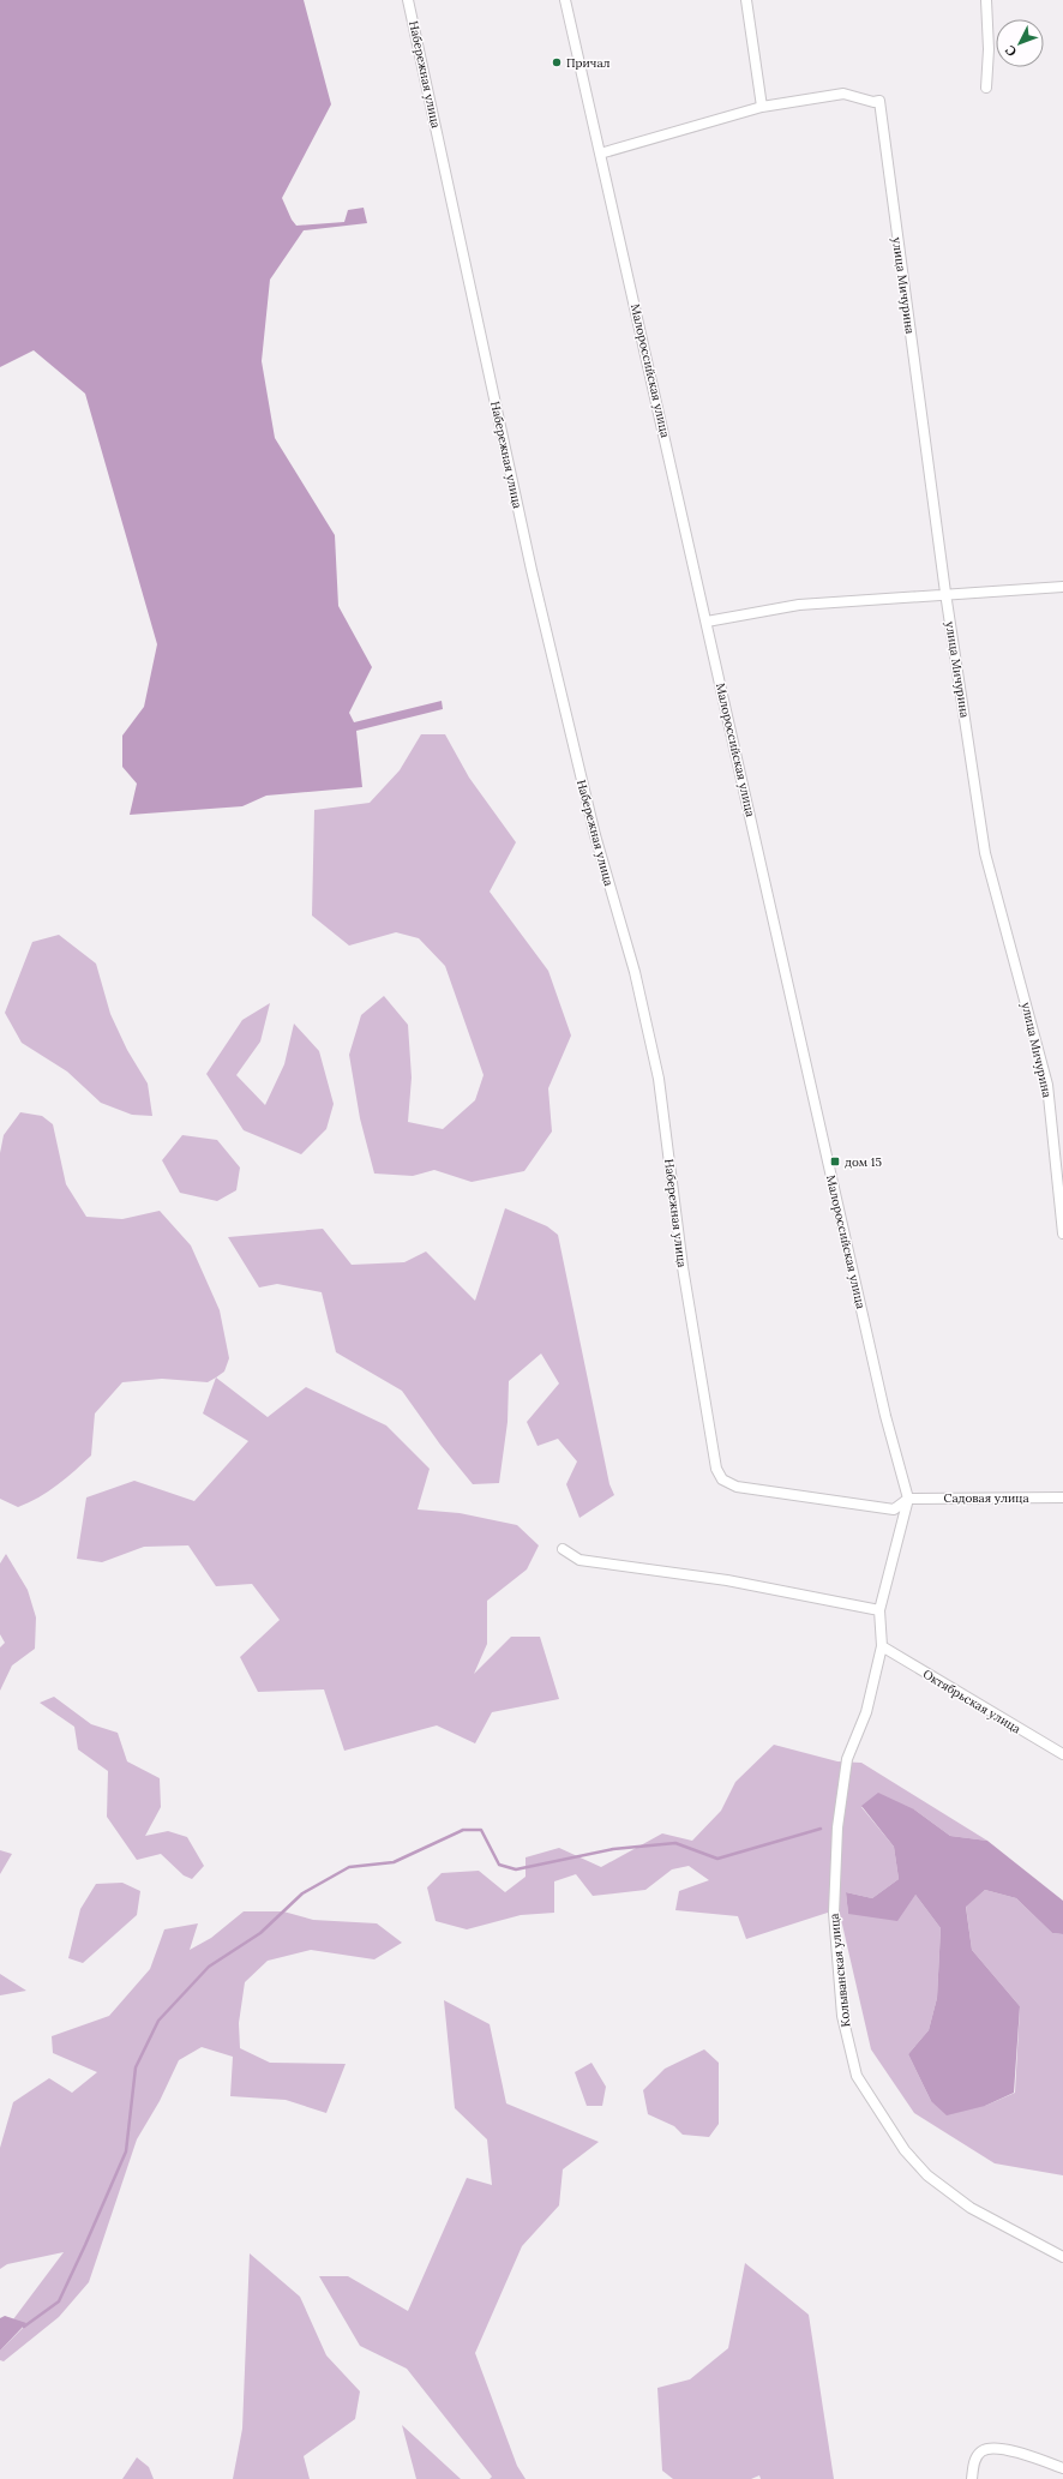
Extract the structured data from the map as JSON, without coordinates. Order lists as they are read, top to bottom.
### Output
{
  "streets": {
    "street": [
      "Набережная улица",
      "улица Мичурина",
      "Малороссийская улица",
      "Садовая улица",
      "Октябрьская улица",
      "Колыванская улица"
    ]
  },
  "crossings": [
    ["Набережная улица", "Малороссийская улица"],
    ["Набережная улица", "Садовая улица"],
    ["Набережная улица", "Колыванская улица"],
    ["Малороссийская улица", "Садовая улица"],
    ["Малороссийская улица", "Колыванская улица"],
    ["Садовая улица", "Колыванская улица"],
    ["Октябрьская улица", "Колыванская улица"]
  ],
  "places": {
    "other": ["Причал"],
    "transit": ["дом 15"]
  },
  "north": "bottom left"
}
